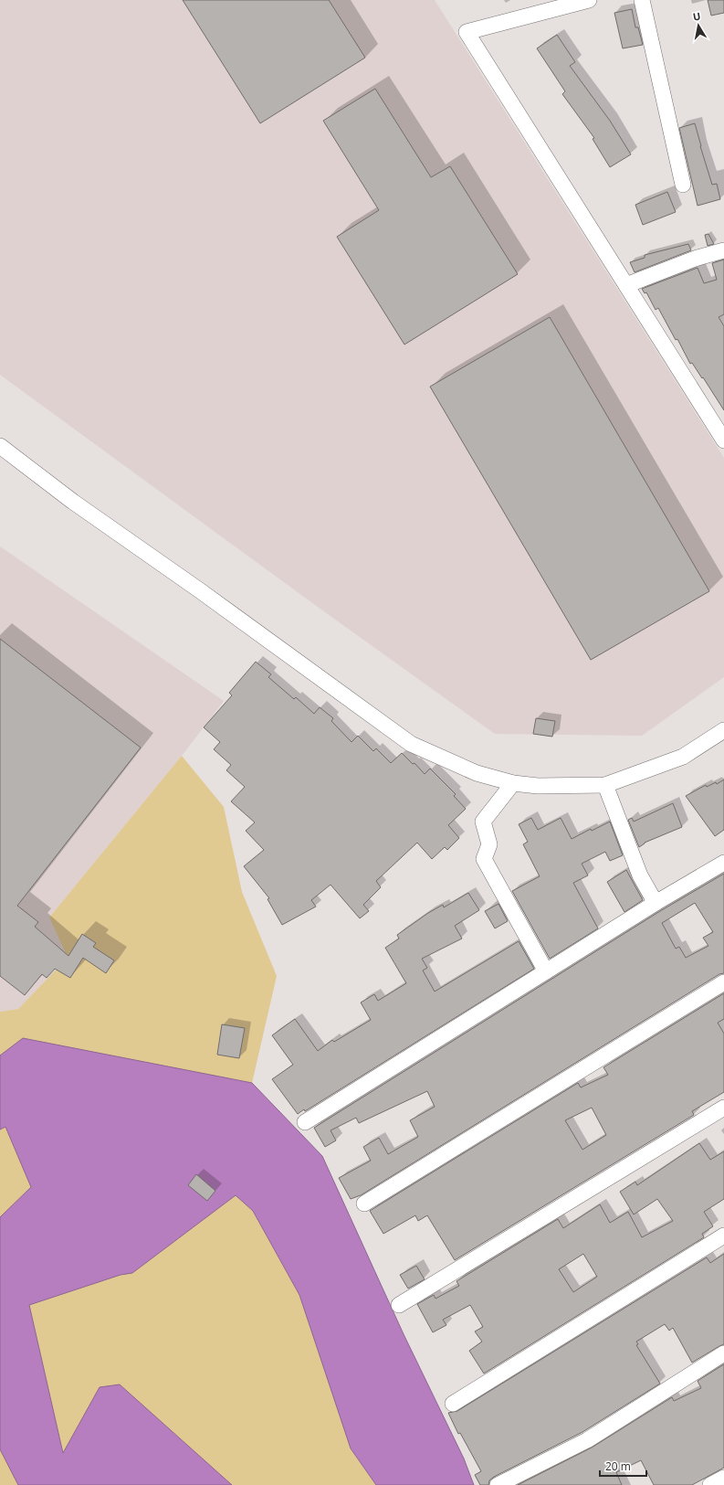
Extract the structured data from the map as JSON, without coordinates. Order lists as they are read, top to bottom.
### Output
{
  "scale_bar": "20 m",
  "north": "top"
}
